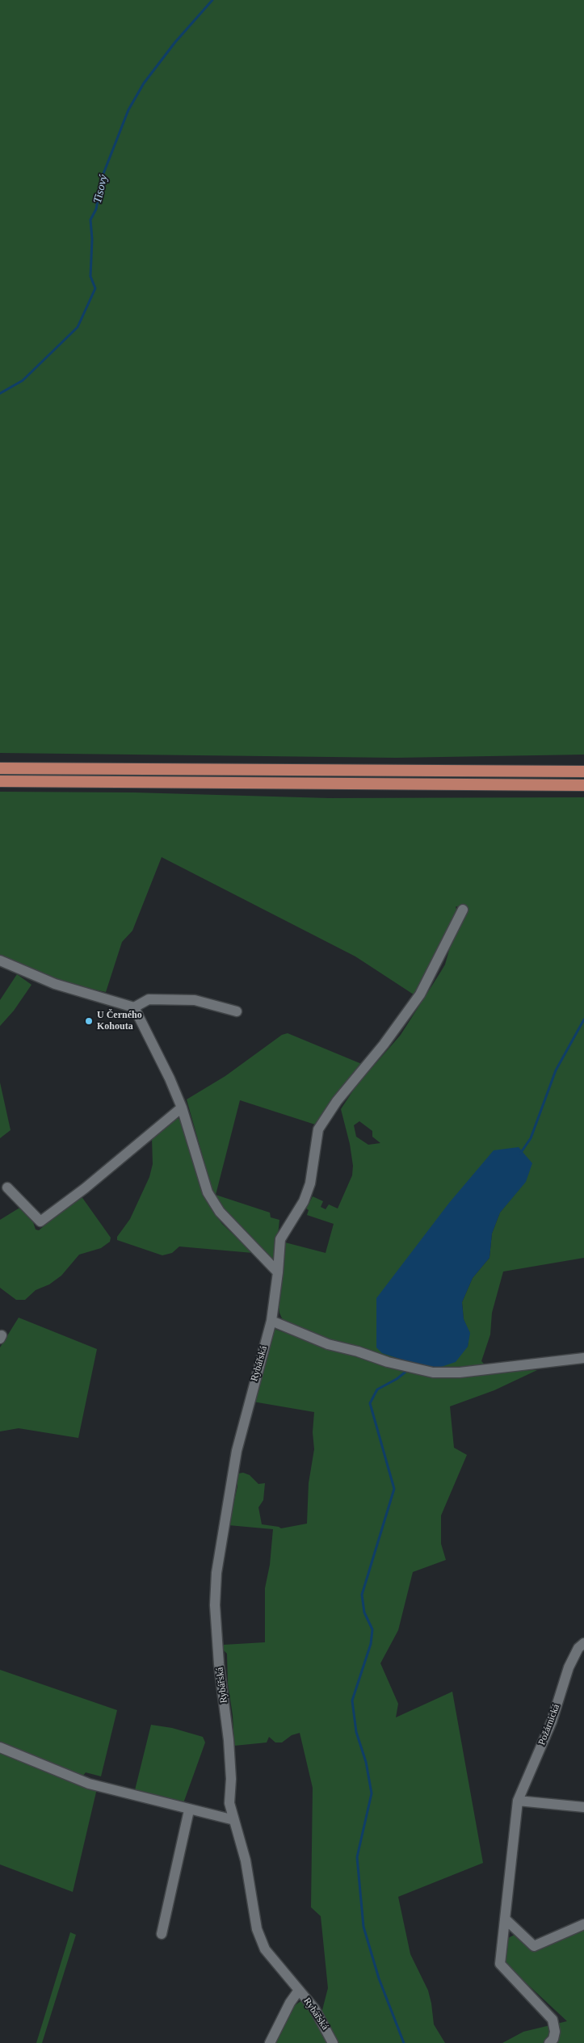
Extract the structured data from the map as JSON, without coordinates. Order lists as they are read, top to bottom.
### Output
{
  "streets": {
    "street": ["Rybářská", "Požárnická"]
  },
  "water": ["Tisový"],
  "places": ["U Černého Kohouta"]
}
